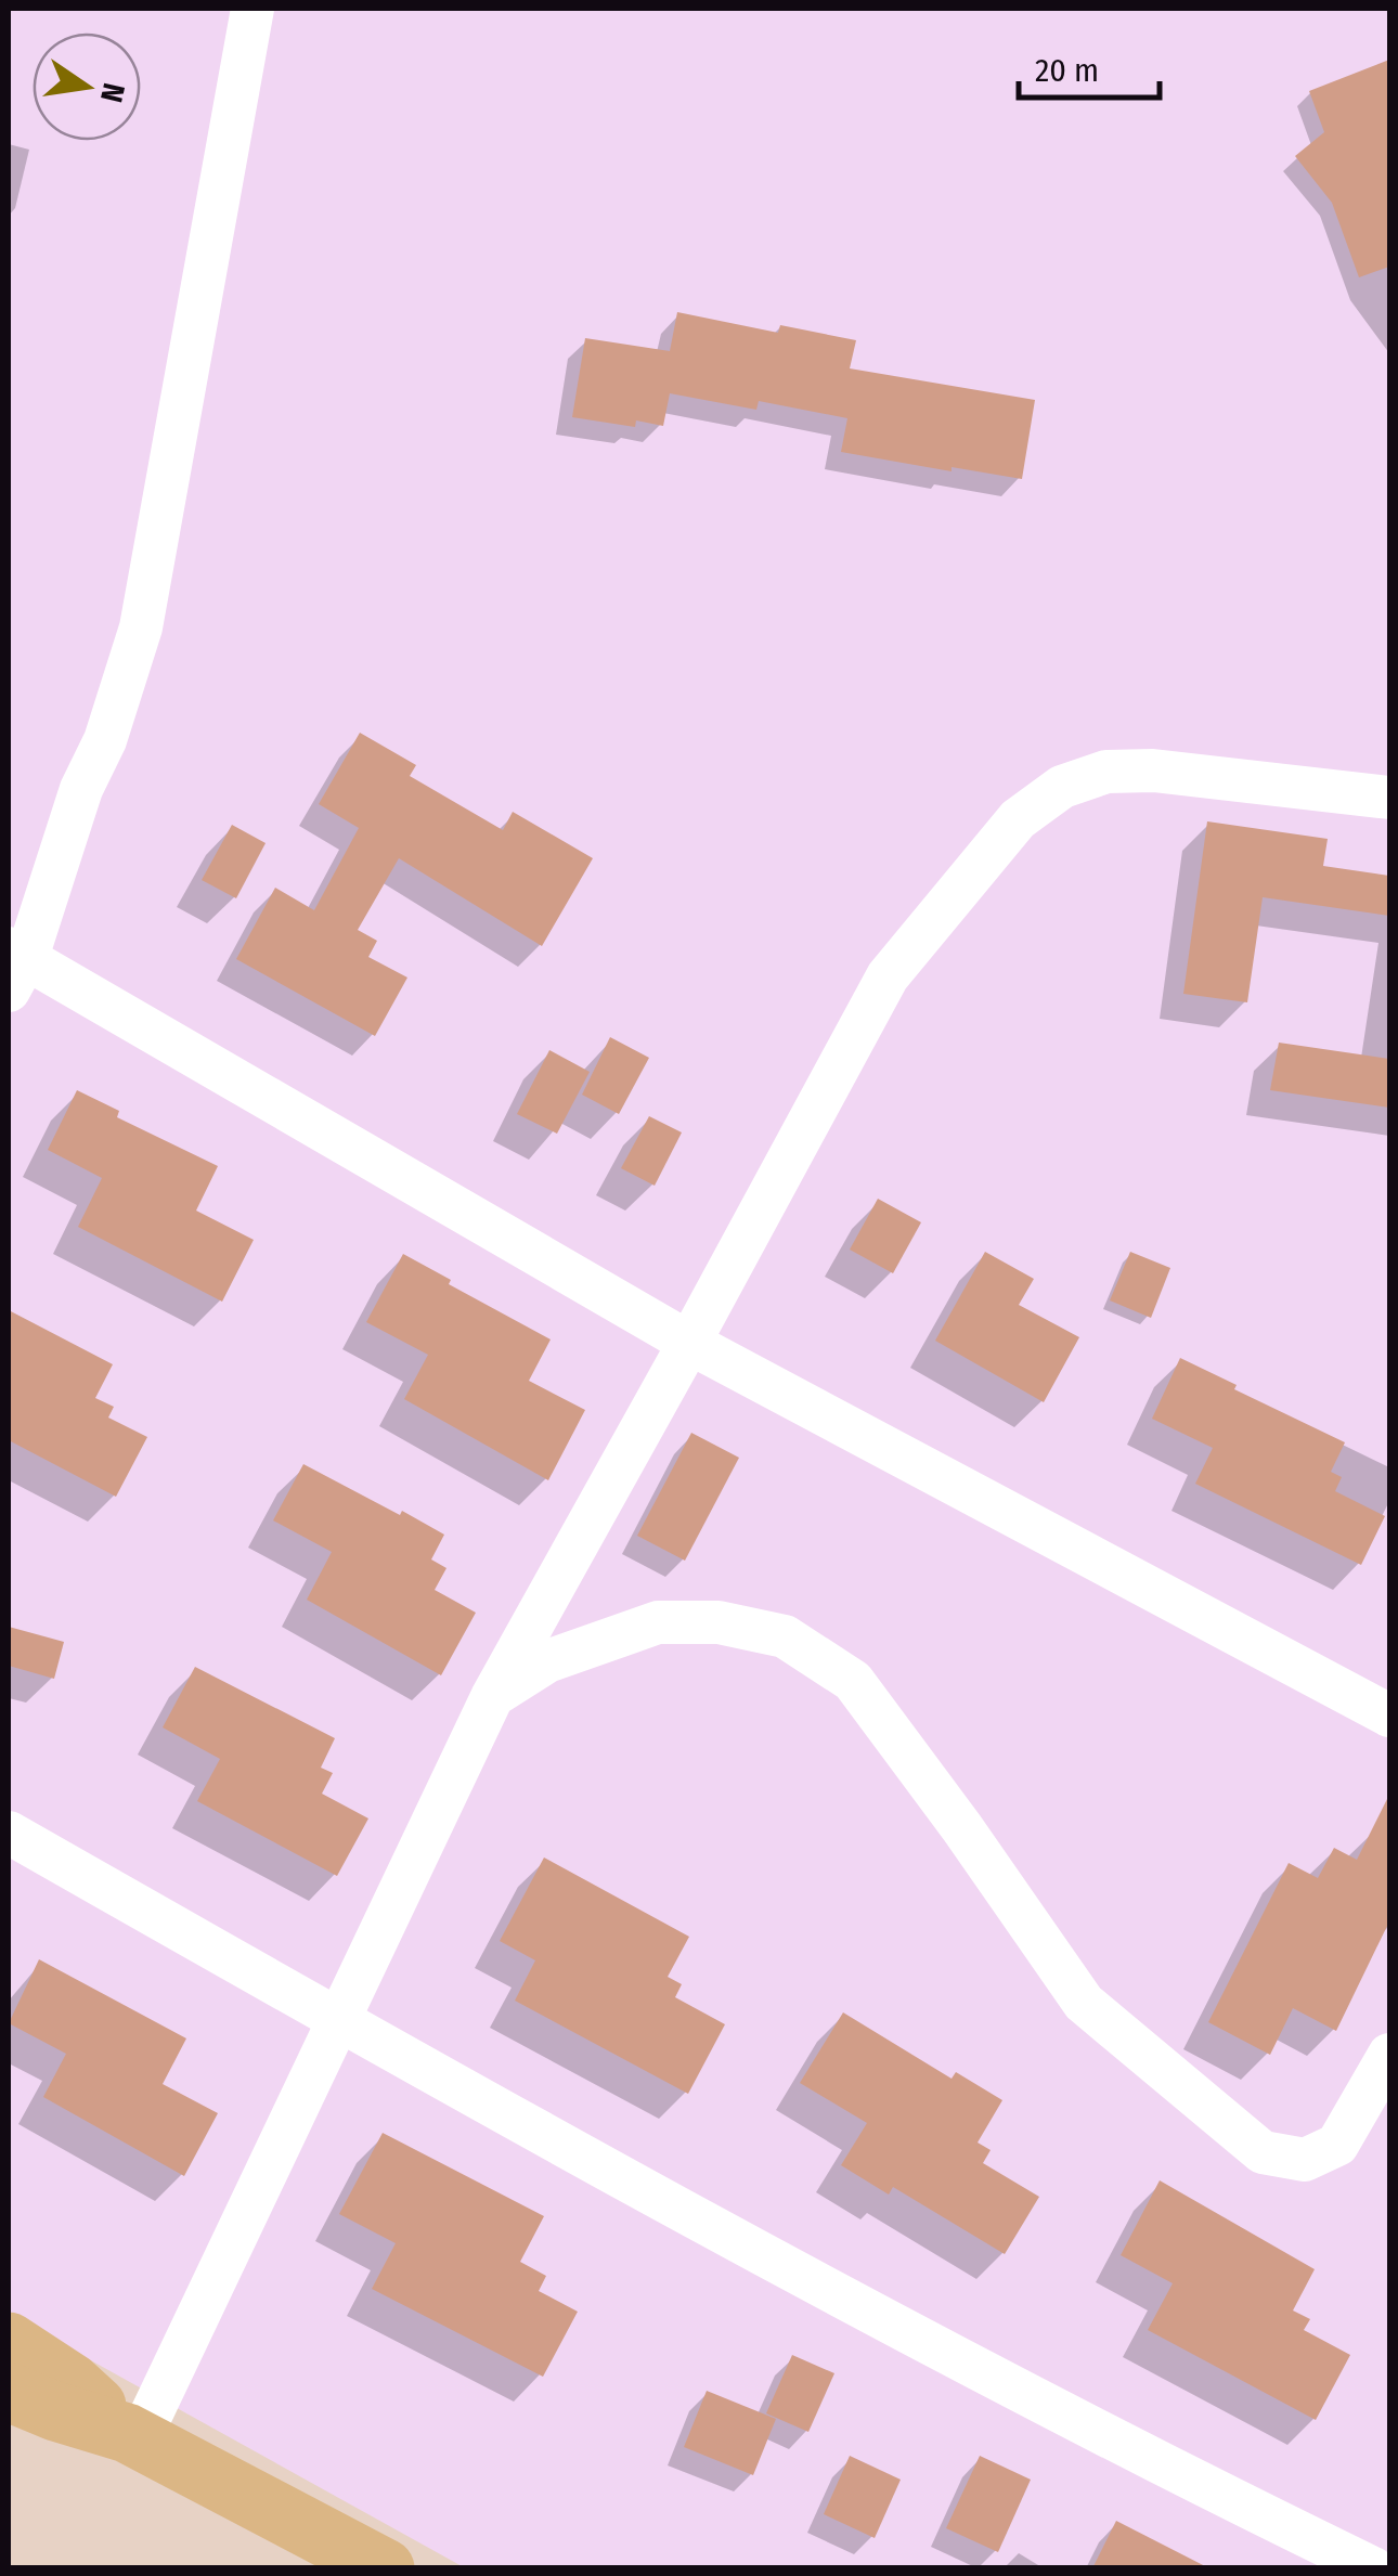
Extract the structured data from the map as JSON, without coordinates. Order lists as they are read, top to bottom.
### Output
{
  "scale_bar": "20 m",
  "north": "right"
}
